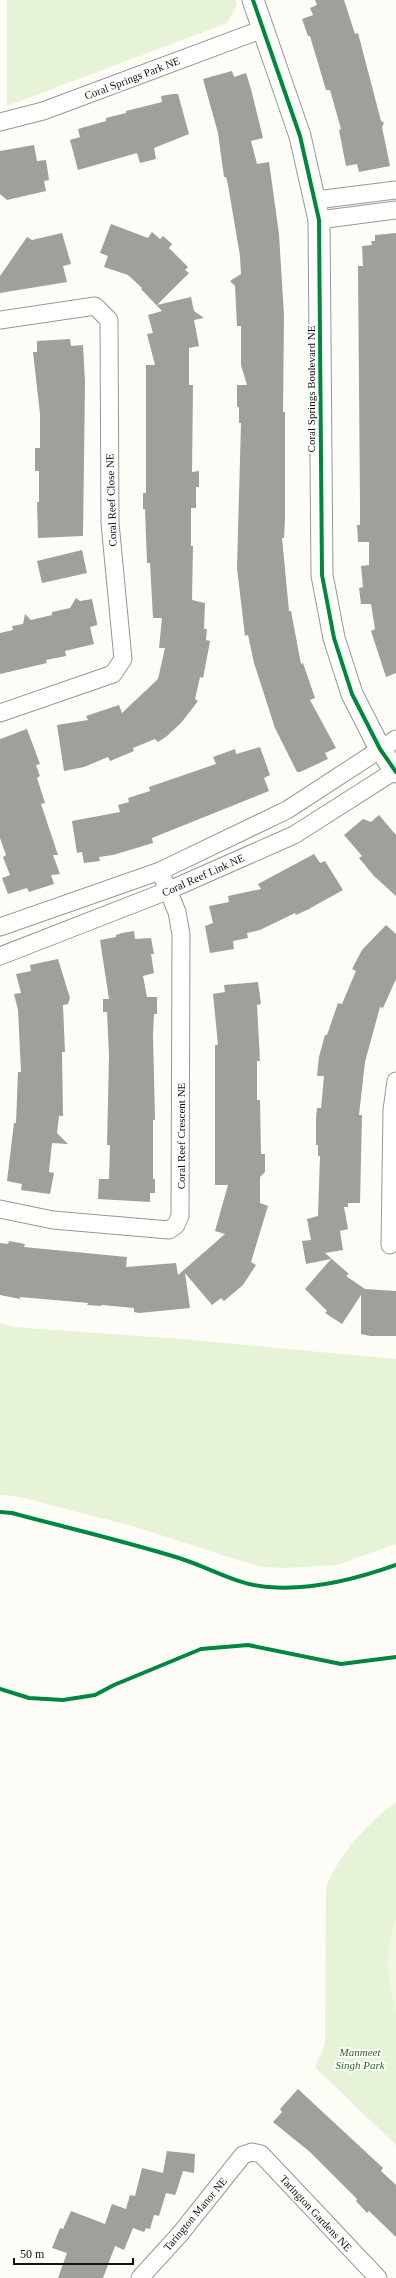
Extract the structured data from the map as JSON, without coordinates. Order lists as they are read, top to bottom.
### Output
{
  "streets": {
    "street": [
      "Coral Springs Park NE",
      "Coral Springs Boulevard NE",
      "Coral Reef Close NE",
      "Coral Reef Link NE",
      "Coral Reef Crescent NE",
      "Tarington Gardens NE",
      "Tarington Manor NE"
    ]
  },
  "crossings": [
    ["Coral Springs Park NE", "Coral Springs Boulevard NE"],
    ["Coral Springs Boulevard NE", "Coral Reef Link NE"],
    ["Coral Reef Link NE", "Coral Reef Crescent NE"],
    ["Tarington Gardens NE", "Tarington Manor NE"]
  ],
  "parks": ["Manmeet Singh Park"],
  "scale_bar": "50 m"
}
